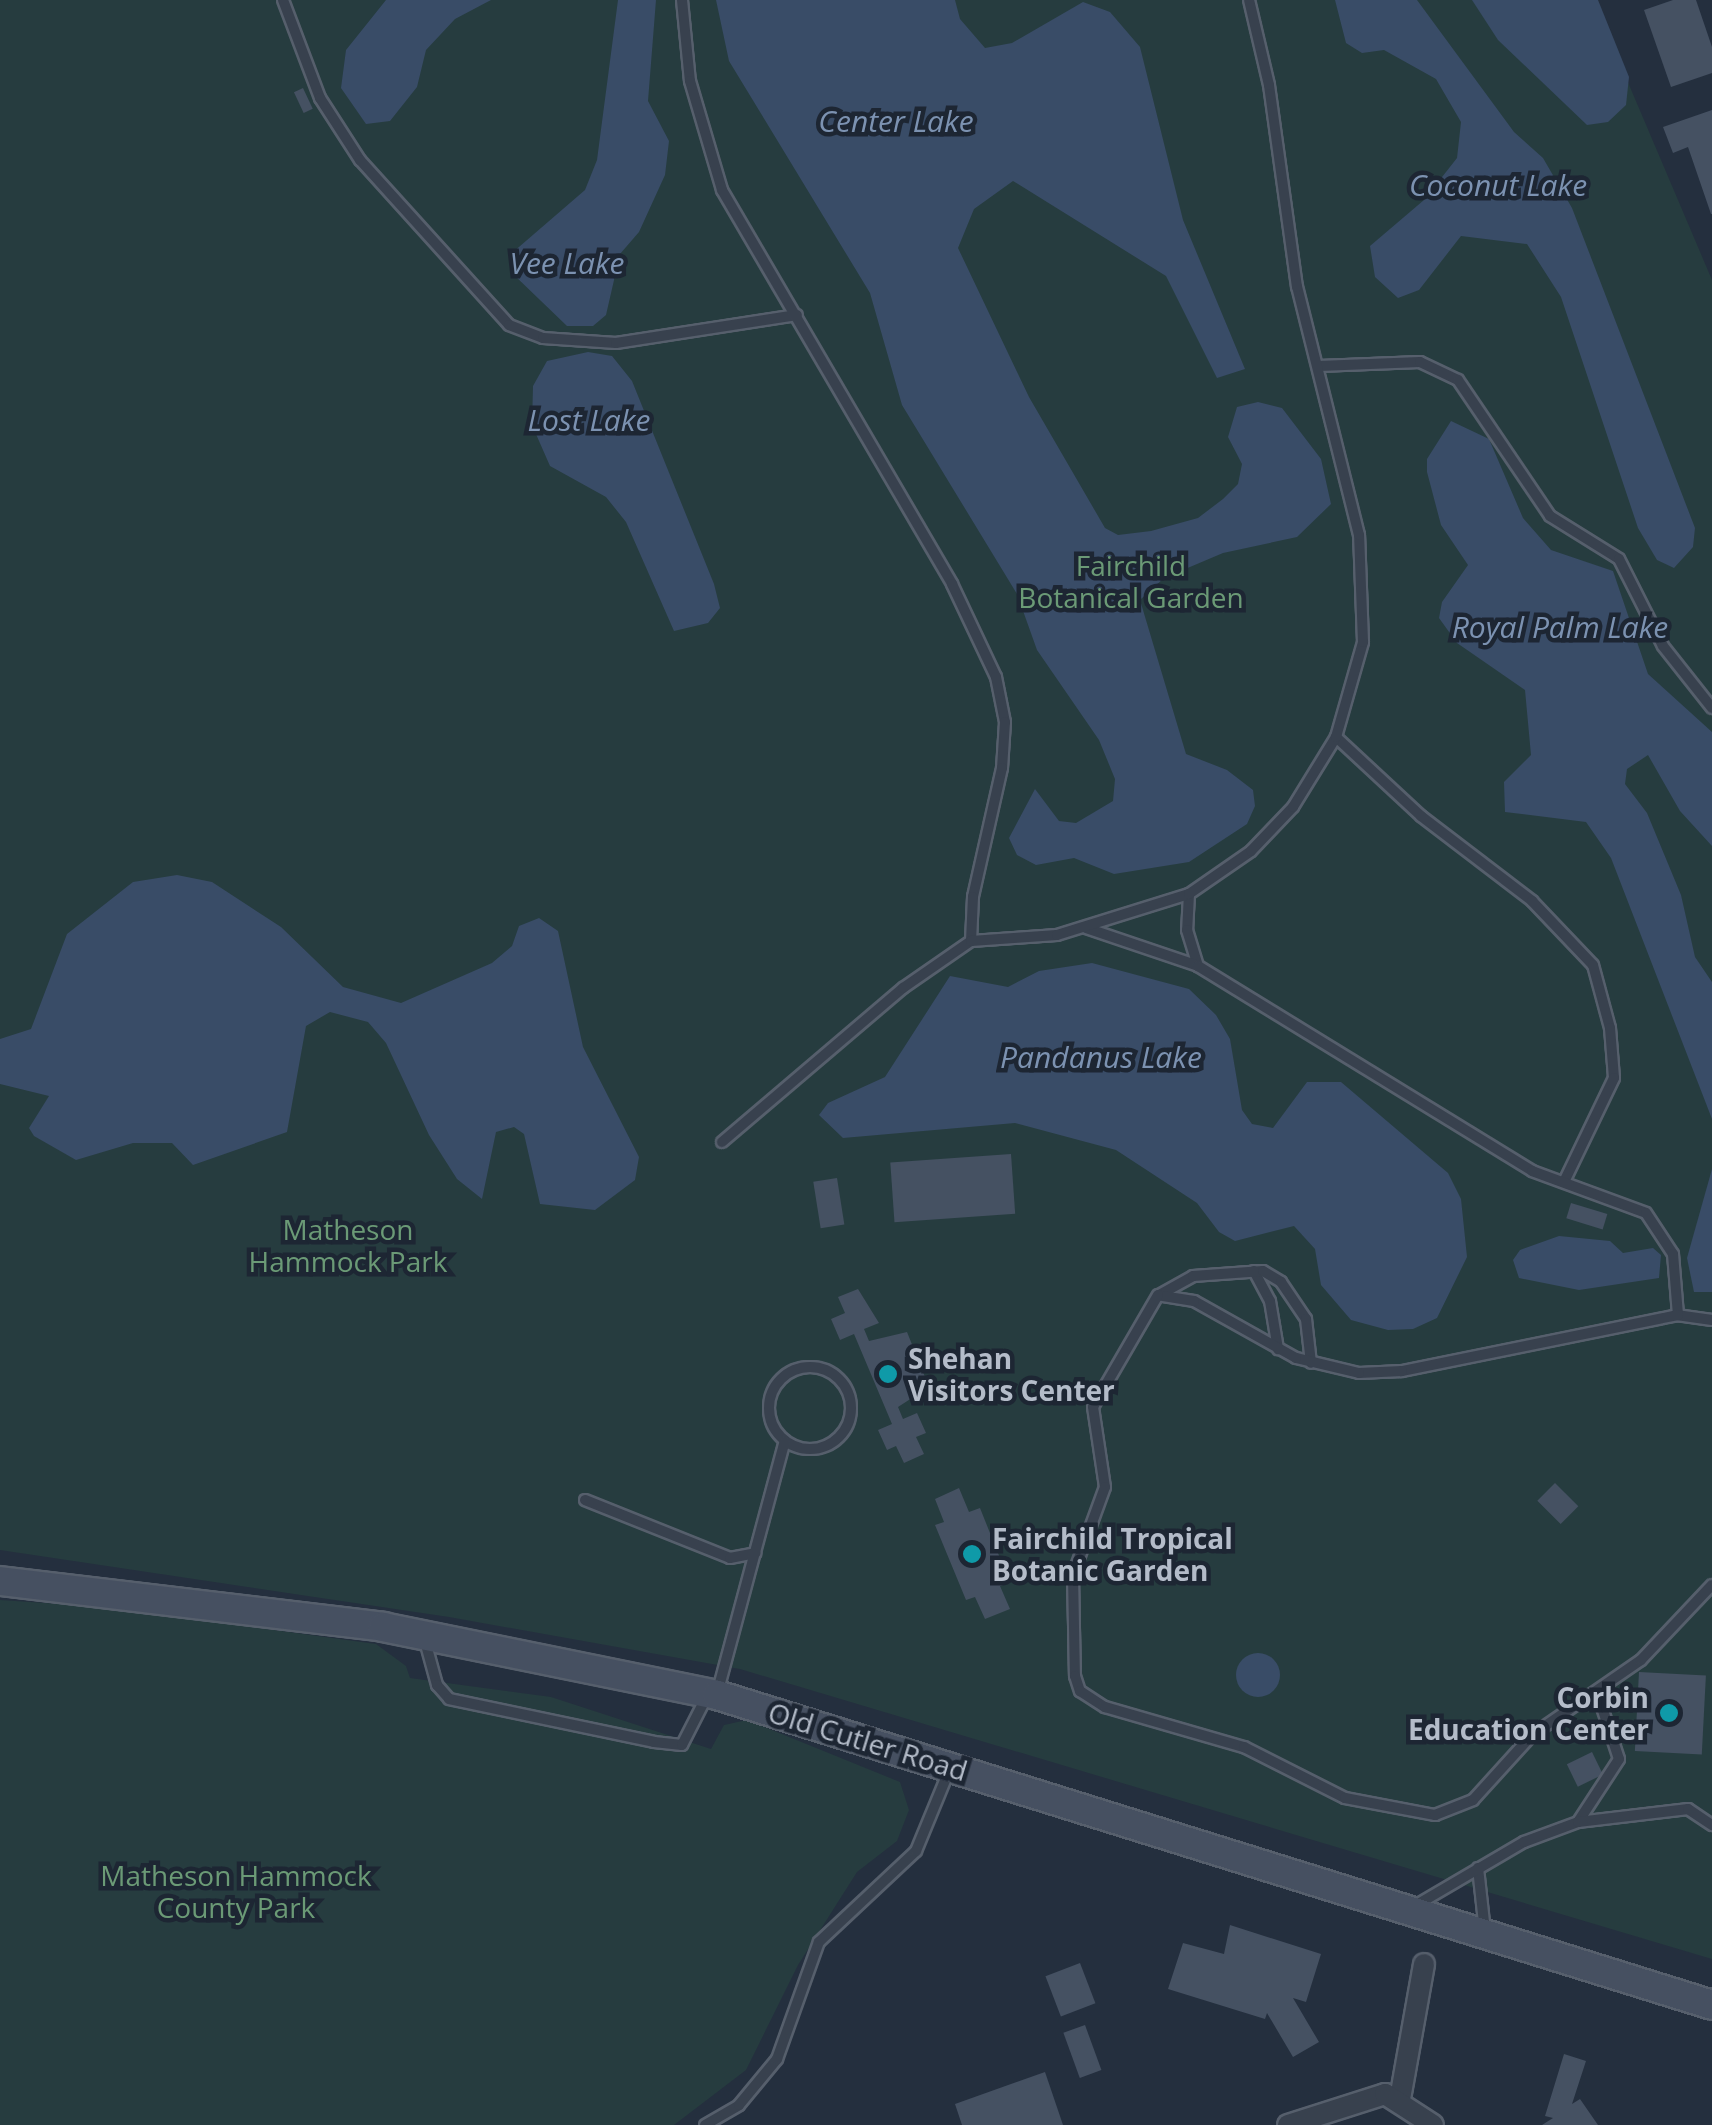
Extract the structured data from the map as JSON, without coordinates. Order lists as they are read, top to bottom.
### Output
{
  "streets": {
    "main road": ["Old Cutler Road"]
  },
  "water": [
    "Center Lake",
    "Coconut Lake",
    "Vee Lake",
    "Lost Lake",
    "Royal Palm Lake",
    "Pandanus Lake"
  ],
  "parks": ["Fairchild Botanical Garden", "Matheson Hammock Park", "Matheson Hammock County Park"],
  "places": ["Shehan Visitors Center", "Fairchild Tropical Botanic Garden", "Corbin Education Center"]
}
